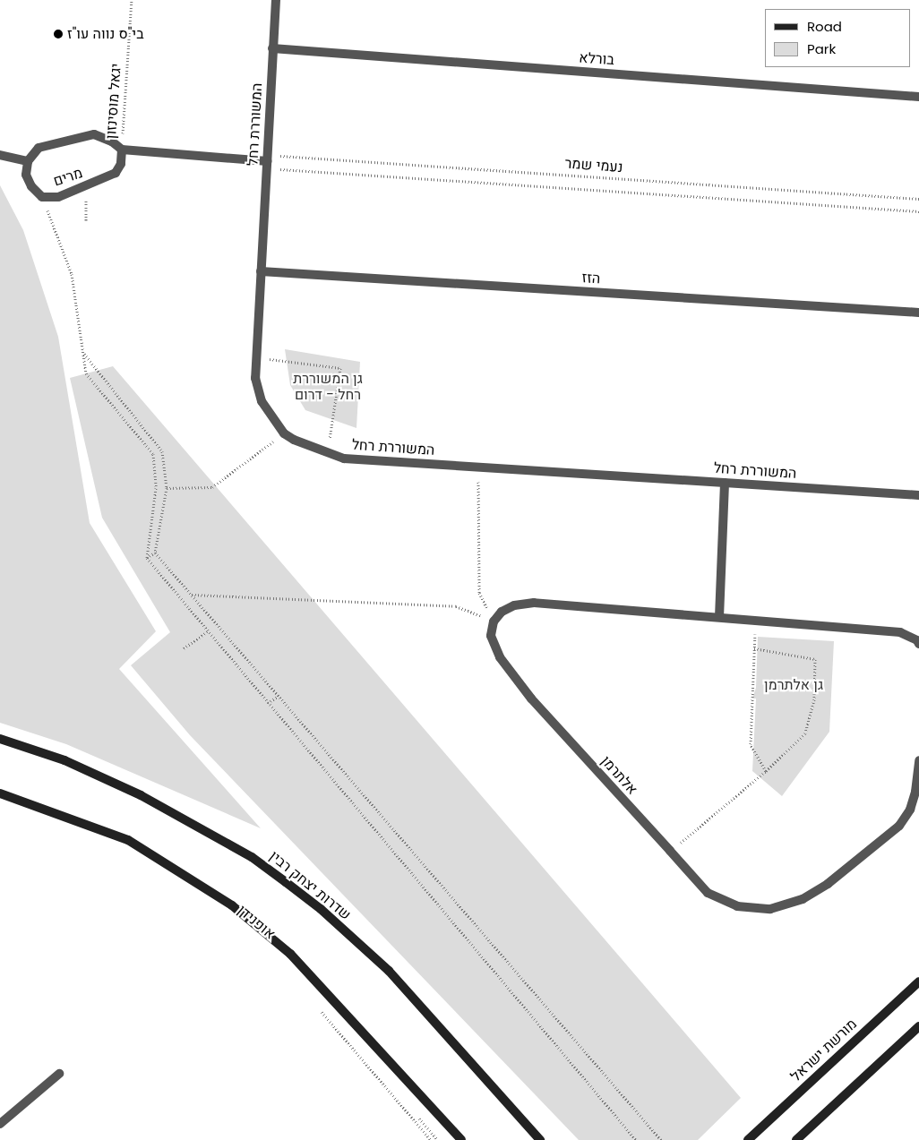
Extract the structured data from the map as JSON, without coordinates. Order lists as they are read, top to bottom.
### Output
{
  "streets": {
    "main road": ["שדרות יצחק רבין", "מורשת ישראל"],
    "street": [
      "בורלא",
      "המשוררת רחל",
      "מרים",
      "הזז",
      "אלתרמן"
    ],
    "path": ["יגאל מוסינזון", "נעמי שמר"]
  },
  "crossings": [
    ["בורלא", "המשוררת רחל"],
    ["יגאל מוסינזון", "מרים"],
    ["המשוררת רחל", "הזז"]
  ],
  "parks": ["גן המשוררת רחל - דרום", "גן אלתרמן"],
  "places": ["בי\"ס נווה עו\"ז"],
  "legend": ["Road", "Park"]
}
